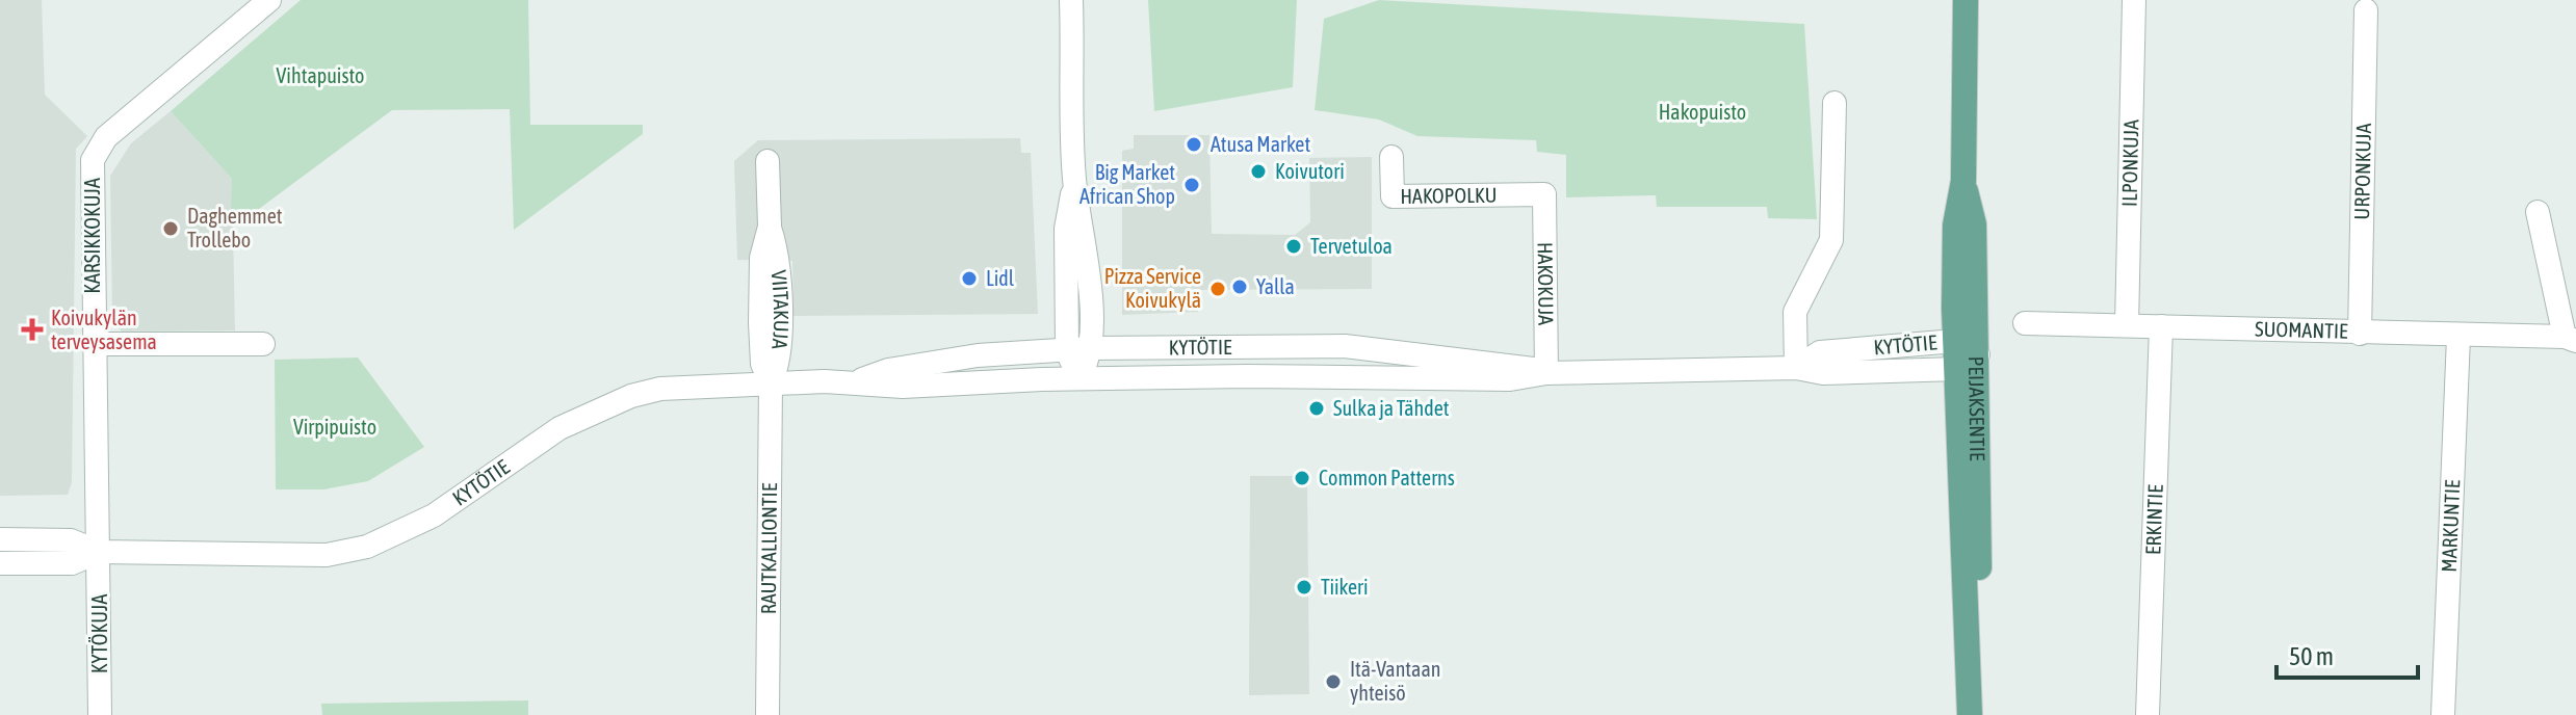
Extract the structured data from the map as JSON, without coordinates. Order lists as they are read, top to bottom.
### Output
{
  "streets": {
    "main road": ["PEIJAKSENTIE"],
    "street": [
      "ILPONKUJA",
      "URPONKUJA",
      "HAKOPOLKU",
      "KARSIKKOKUJA",
      "HAKOKUJA",
      "VIITAKUJA",
      "SUOMANTIE",
      "KYTÖTIE",
      "ERKINTIE",
      "MARKUNTIE",
      "RAUTKALLIONTIE",
      "KYTÖKUJA"
    ]
  },
  "crossings": [
    ["ILPONKUJA", "SUOMANTIE"],
    ["URPONKUJA", "SUOMANTIE"],
    ["HAKOPOLKU", "HAKOKUJA"],
    ["KARSIKKOKUJA", "KYTÖTIE"],
    ["KARSIKKOKUJA", "KYTÖKUJA"],
    ["HAKOKUJA", "KYTÖTIE"],
    ["VIITAKUJA", "KYTÖTIE"],
    ["VIITAKUJA", "RAUTKALLIONTIE"],
    ["SUOMANTIE", "ERKINTIE"],
    ["SUOMANTIE", "MARKUNTIE"],
    ["KYTÖTIE", "PEIJAKSENTIE"],
    ["KYTÖTIE", "RAUTKALLIONTIE"],
    ["KYTÖTIE", "KYTÖKUJA"]
  ],
  "parks": ["Vihtapuisto", "Hakopuisto", "Virpipuisto"],
  "places": {
    "other": [
      "Atusa Market",
      "Koivutori",
      "Big Market African Shop",
      "Daghemmet Trollebo",
      "Tervetuloa",
      "Lidl",
      "Yalla",
      "Pizza Service Koivukylä",
      "Sulka ja Tähdet",
      "Common Patterns",
      "Tiikeri",
      "Itä-Vantaan yhteisö"
    ],
    "health": ["Koivukylän terveysasema"]
  },
  "scale_bar": "50 m"
}
